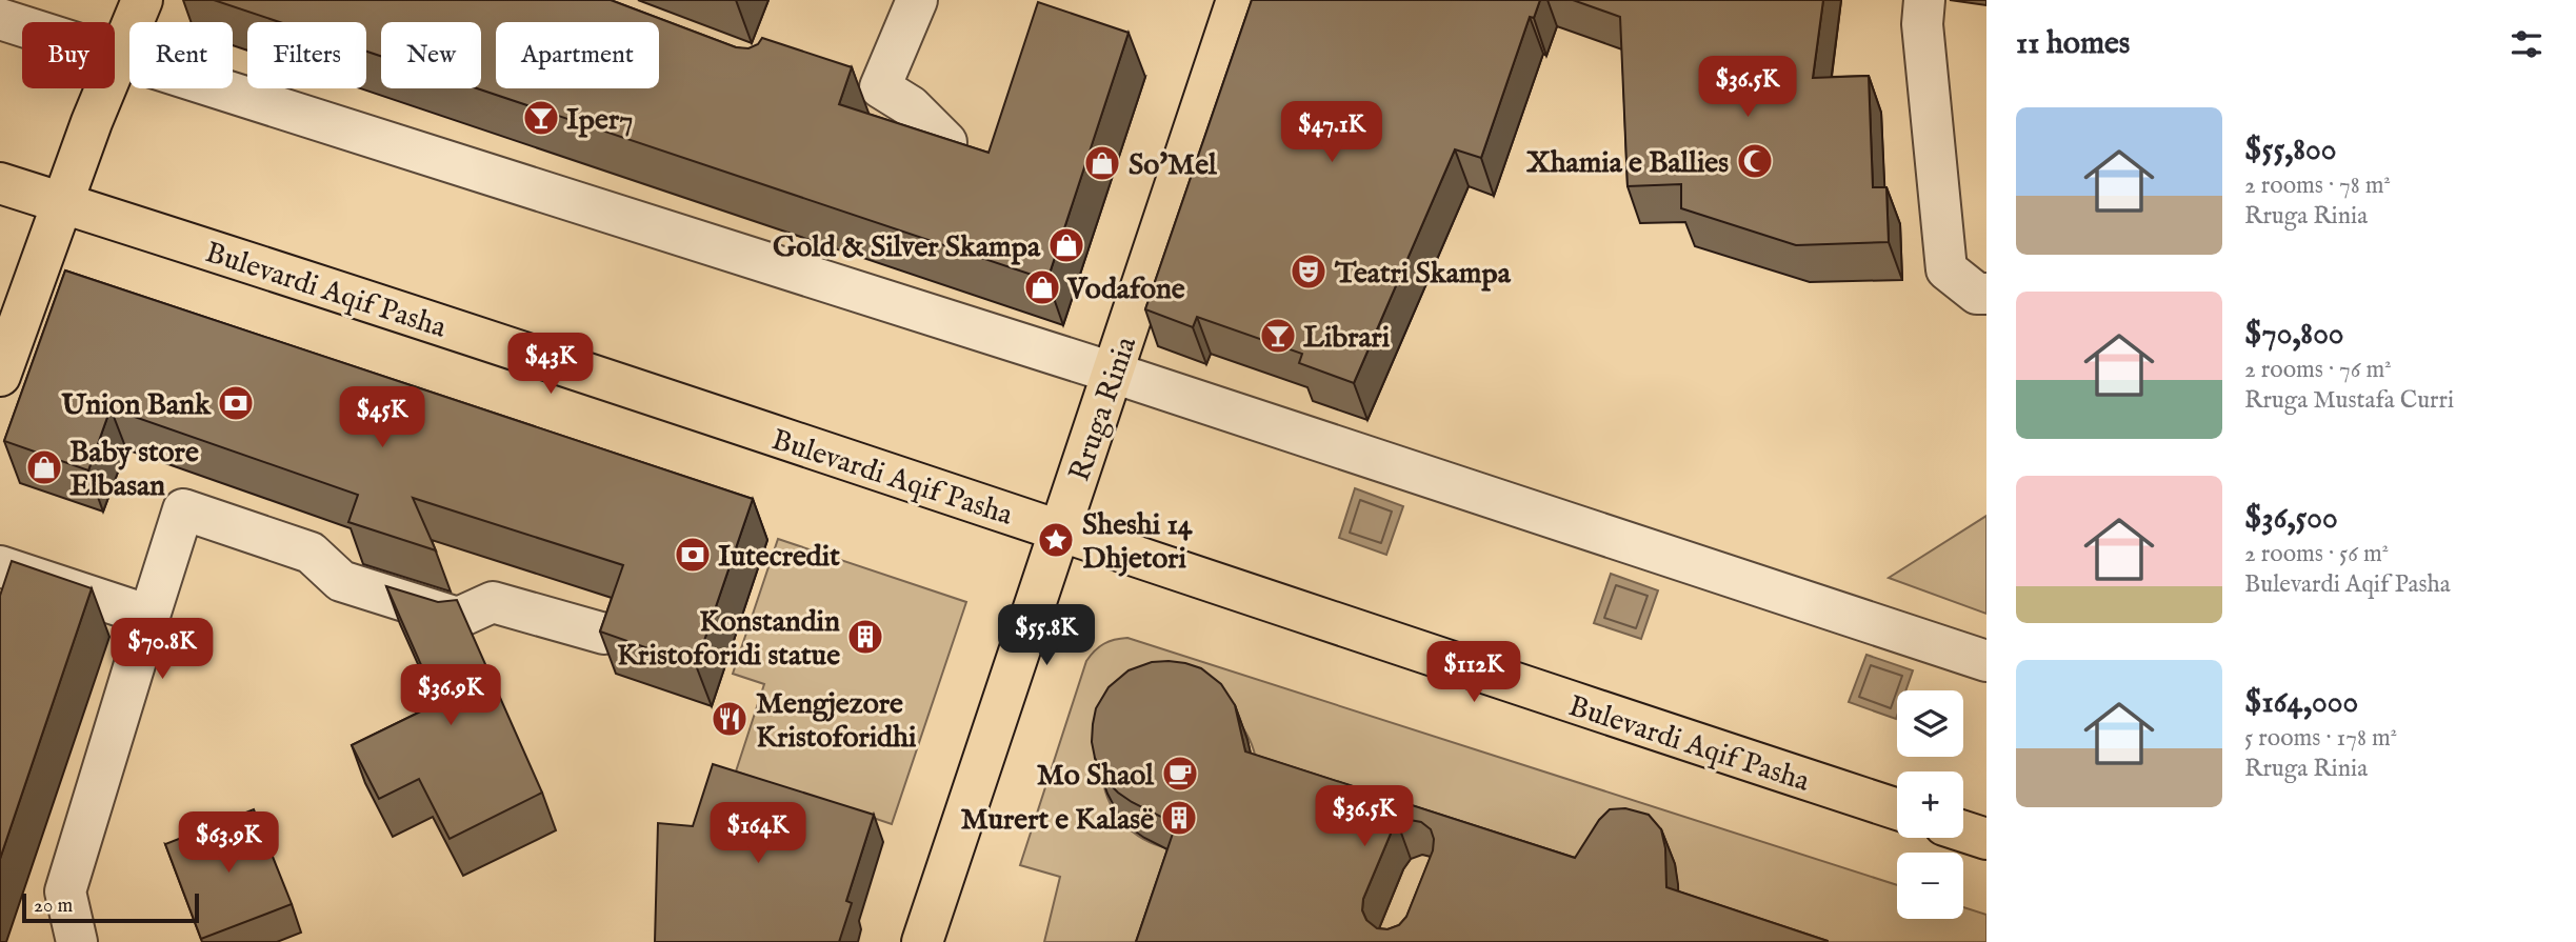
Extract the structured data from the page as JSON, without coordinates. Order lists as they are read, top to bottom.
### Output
{
  "streets": {
    "main road": ["Bulevardi Aqif Pasha", "Rruga Rinia"]
  },
  "crossings": [
    ["Bulevardi Aqif Pasha", "Rruga Rinia"]
  ],
  "places": {
    "bar": ["Iper7", "Librari"],
    "mosque": ["Xhamia e Ballies"],
    "shop": [
      "So'Mel",
      "Gold & Silver Skampa",
      "Vodafone",
      "Baby store Elbasan"
    ],
    "theatre": ["Teatri Skampa"],
    "bank": ["Union Bank", "Iutecredit"],
    "place": ["Sheshi 14 Dhjetori"],
    "building": ["Konstandin Kristoforidi statue", "Murert e Kalasë"],
    "restaurant": ["Mengjezore Kristoforidhi"],
    "cafe": ["Mo Shaol"]
  },
  "scale_bar": "20 m",
  "page": {
    "heading": "11 homes",
    "chip": [
      "Buy",
      "Rent",
      "Filters",
      "New",
      "Apartment"
    ],
    "price": [
      "$36.5K",
      "$47.1K",
      "$43K",
      "$45K",
      "$55.8K",
      "$70.8K",
      "$112K",
      "$36.9K",
      "$36.5K",
      "$164K",
      "$63.9K"
    ],
    "list": [
      {
        "name": "$55,800",
        "note": "2 rooms · 78 m² · Rruga Rinia"
      },
      {
        "name": "$70,800",
        "note": "2 rooms · 76 m² · Rruga Mustafa Curri"
      },
      {
        "name": "$36,500",
        "note": "2 rooms · 56 m² · Bulevardi Aqif Pasha"
      },
      {
        "name": "$164,000",
        "note": "5 rooms · 178 m² · Rruga Rinia"
      }
    ],
    "map_buttons": ["+", "−"],
    "scale": "20 m"
  }
}
